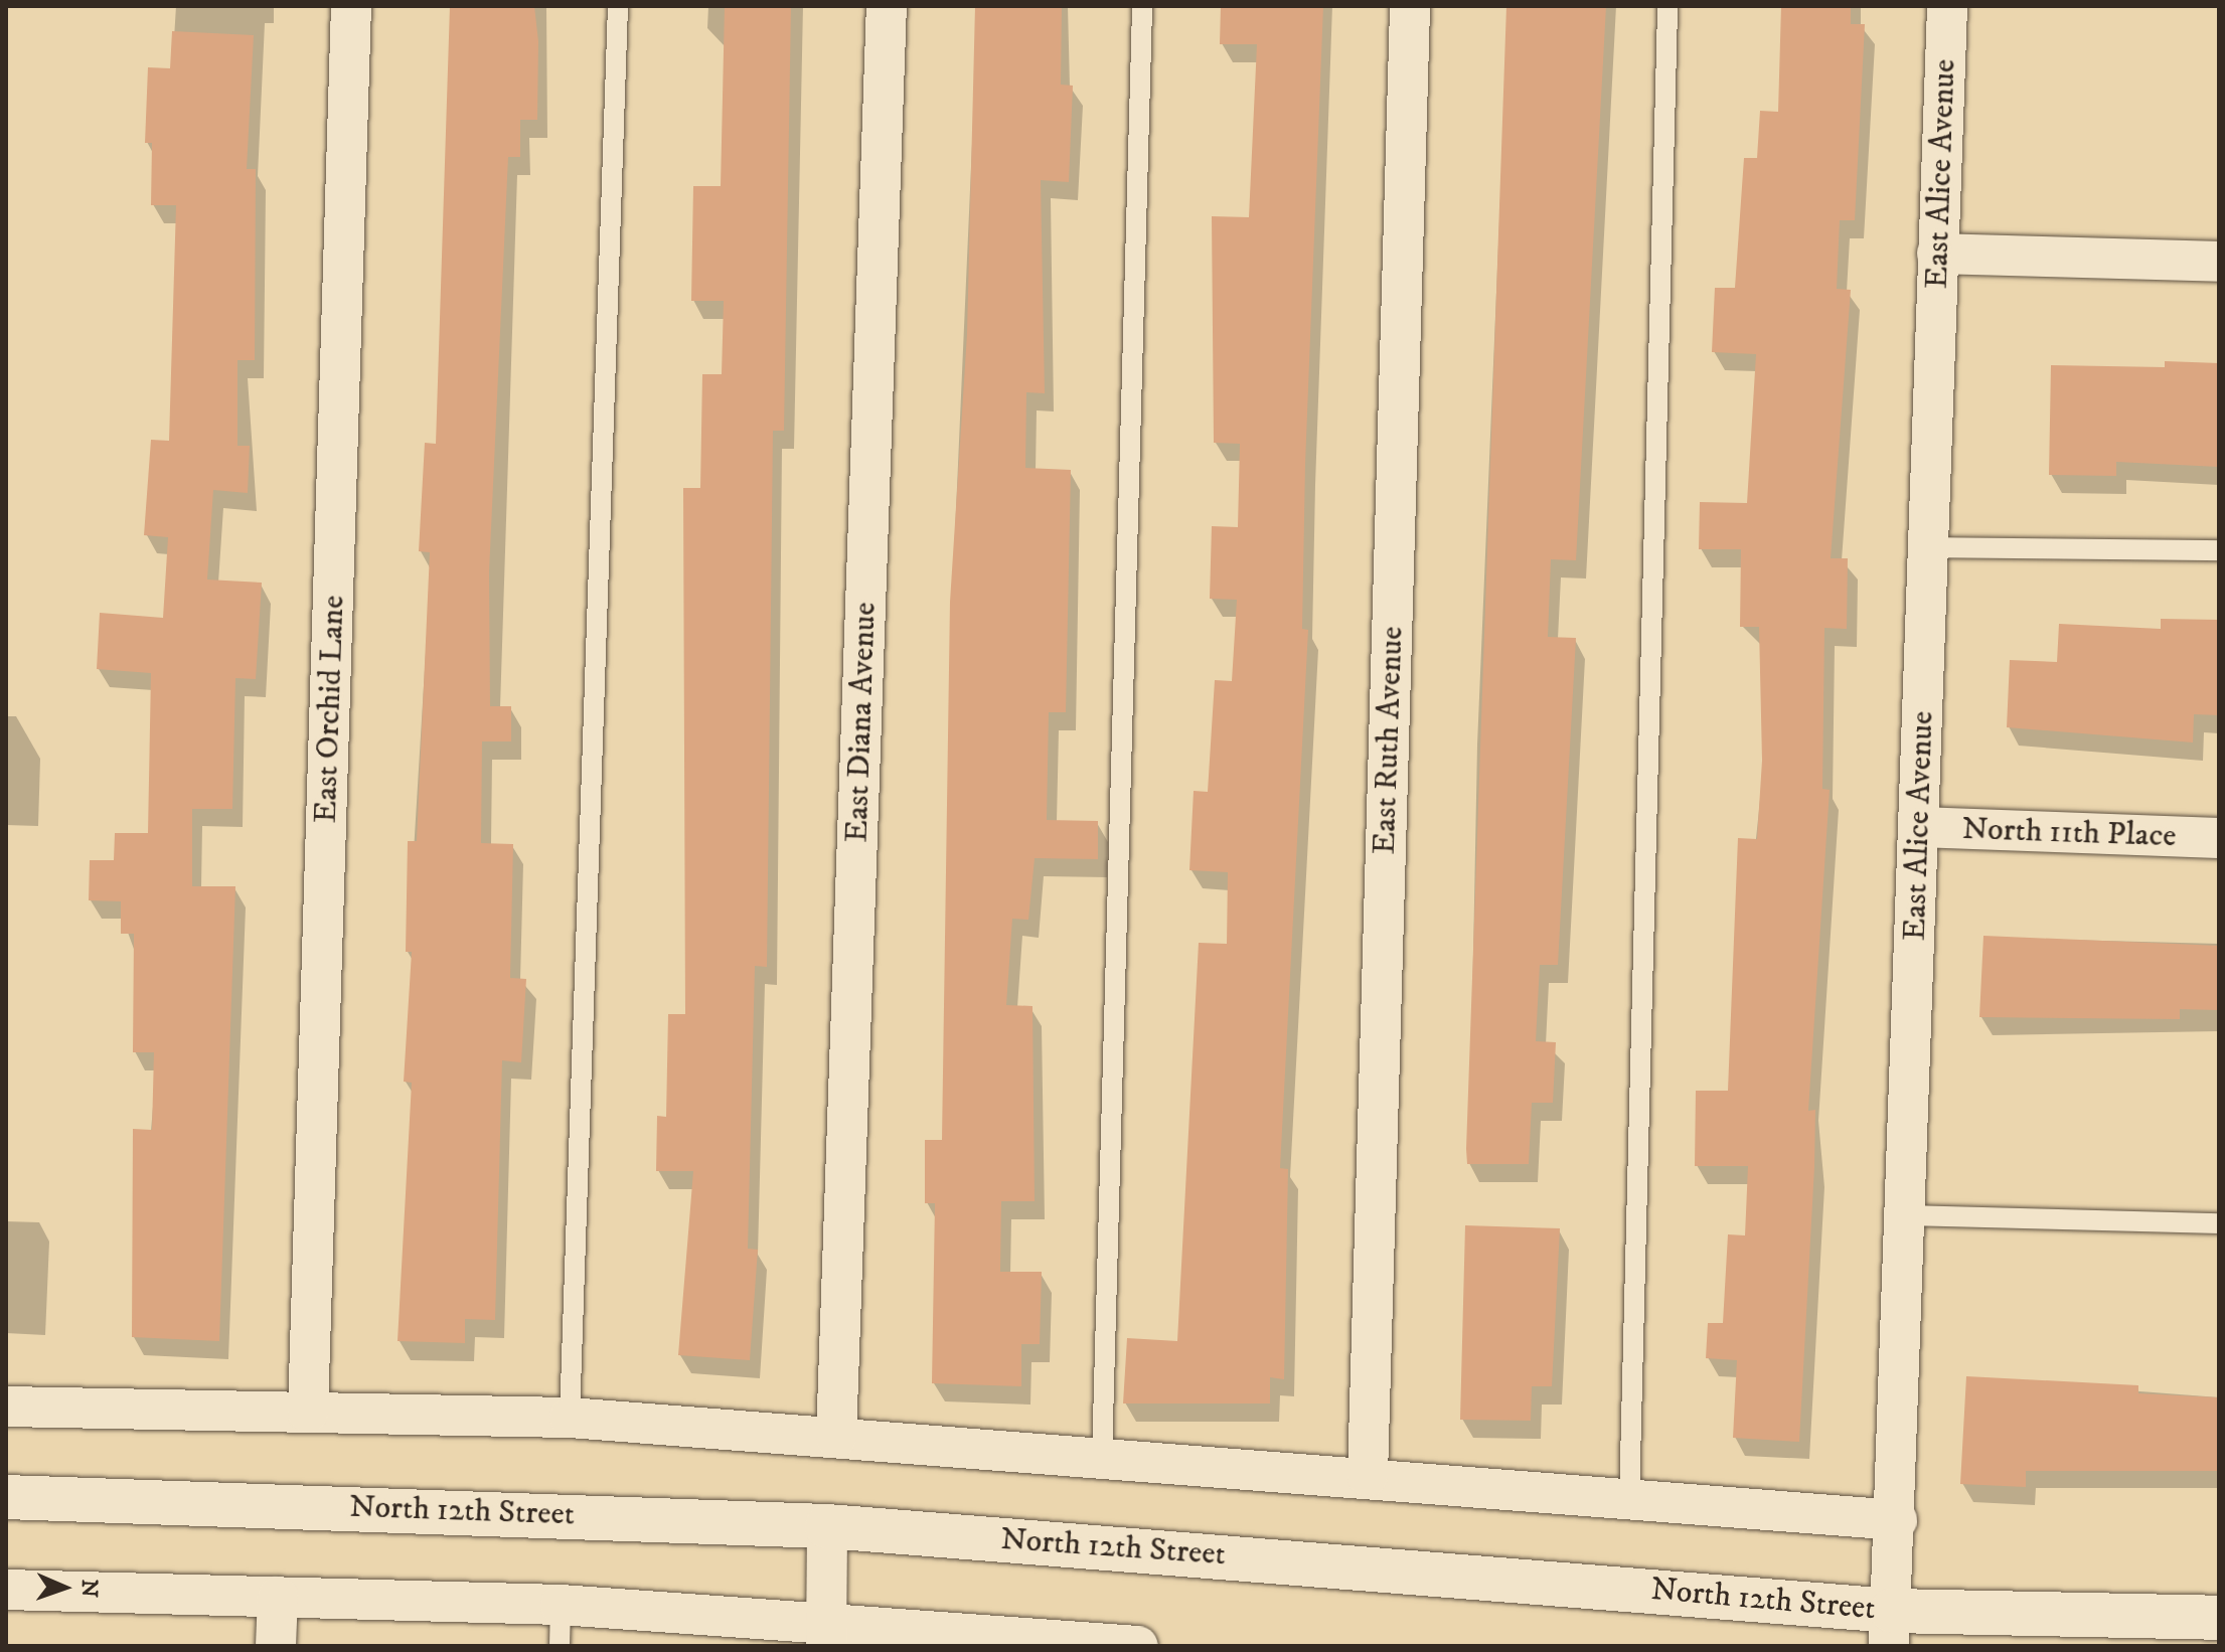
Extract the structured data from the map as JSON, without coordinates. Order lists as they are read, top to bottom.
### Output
{
  "streets": {
    "street": [
      "East Alice Avenue",
      "East Orchid Lane",
      "East Diana Avenue",
      "East Ruth Avenue",
      "North 11th Place",
      "North 12th Street"
    ]
  },
  "crossings": [
    ["East Alice Avenue", "North 11th Place"],
    ["East Alice Avenue", "North 12th Street"]
  ],
  "north": "right"
}
